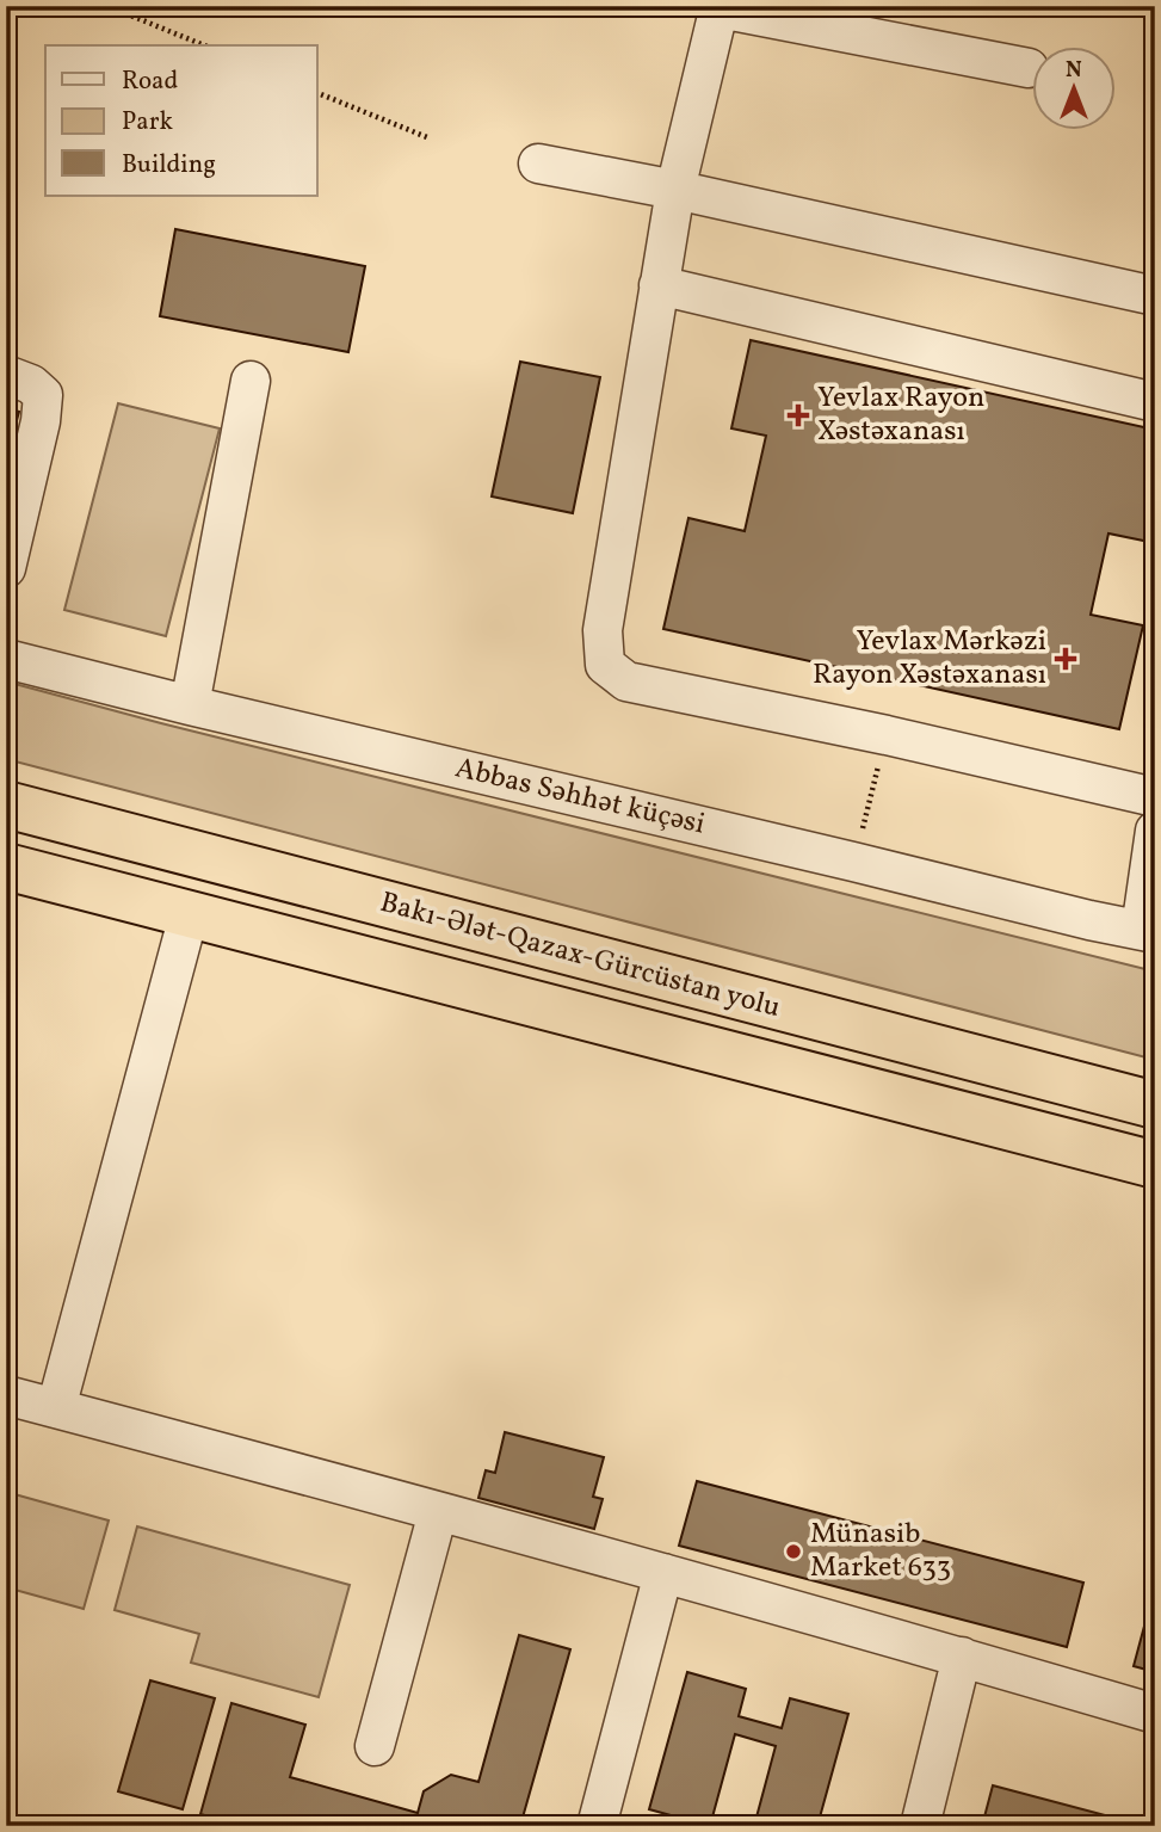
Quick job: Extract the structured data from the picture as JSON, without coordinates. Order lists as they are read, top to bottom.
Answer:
{
  "streets": {
    "highway": ["Bakı-Ələt-Qazax-Gürcüstan yolu"],
    "street": ["Abbas Səhhət küçəsi"]
  },
  "places": {
    "health": ["Yevlax Rayon Xəstəxanası", "Yevlax Mərkəzi Rayon Xəstəxanası"],
    "other": ["Münasib Market 633"]
  },
  "legend": ["Road", "Park", "Building"],
  "north": "top"
}
